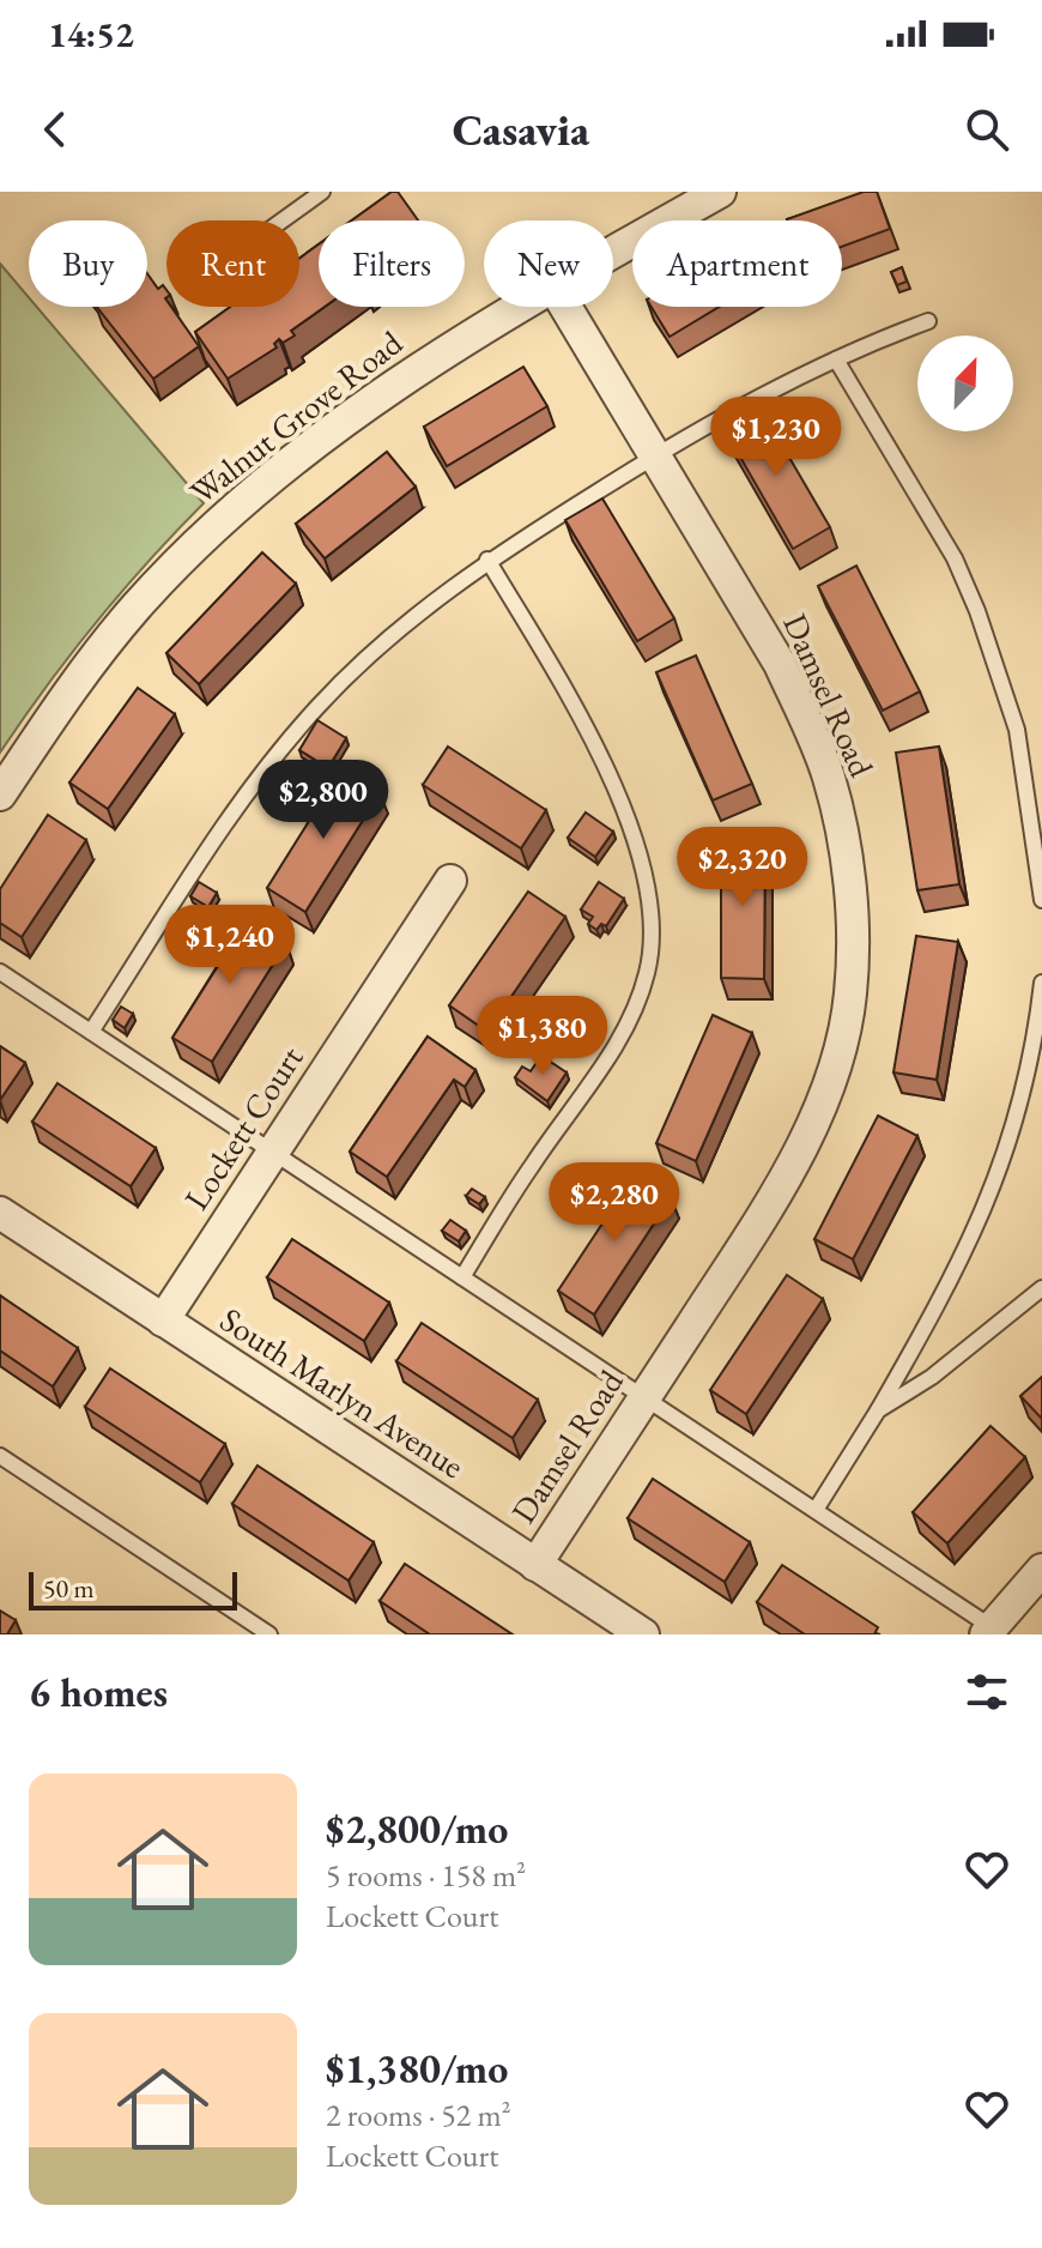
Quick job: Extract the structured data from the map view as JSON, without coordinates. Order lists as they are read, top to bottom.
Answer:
{
  "streets": {
    "street": [
      "Walnut Grove Road",
      "Damsel Road",
      "Lockett Court",
      "South Marlyn Avenue"
    ]
  },
  "crossings": [
    ["Damsel Road", "South Marlyn Avenue"],
    ["Lockett Court", "South Marlyn Avenue"]
  ],
  "scale_bar": "50 m",
  "north": "top right",
  "page": {
    "status": "14:52",
    "header": "Casavia",
    "chip": [
      "Buy",
      "Rent",
      "Filters",
      "New",
      "Apartment"
    ],
    "price": [
      "$1,230",
      "$2,800",
      "$2,320",
      "$1,240",
      "$1,380",
      "$2,280"
    ],
    "scale": "50 m",
    "heading": "6 homes",
    "list": [
      {
        "name": "$2,800/mo",
        "note": "5 rooms · 158 m² · Lockett Court"
      },
      {
        "name": "$1,380/mo",
        "note": "2 rooms · 52 m² · Lockett Court"
      }
    ]
  }
}
